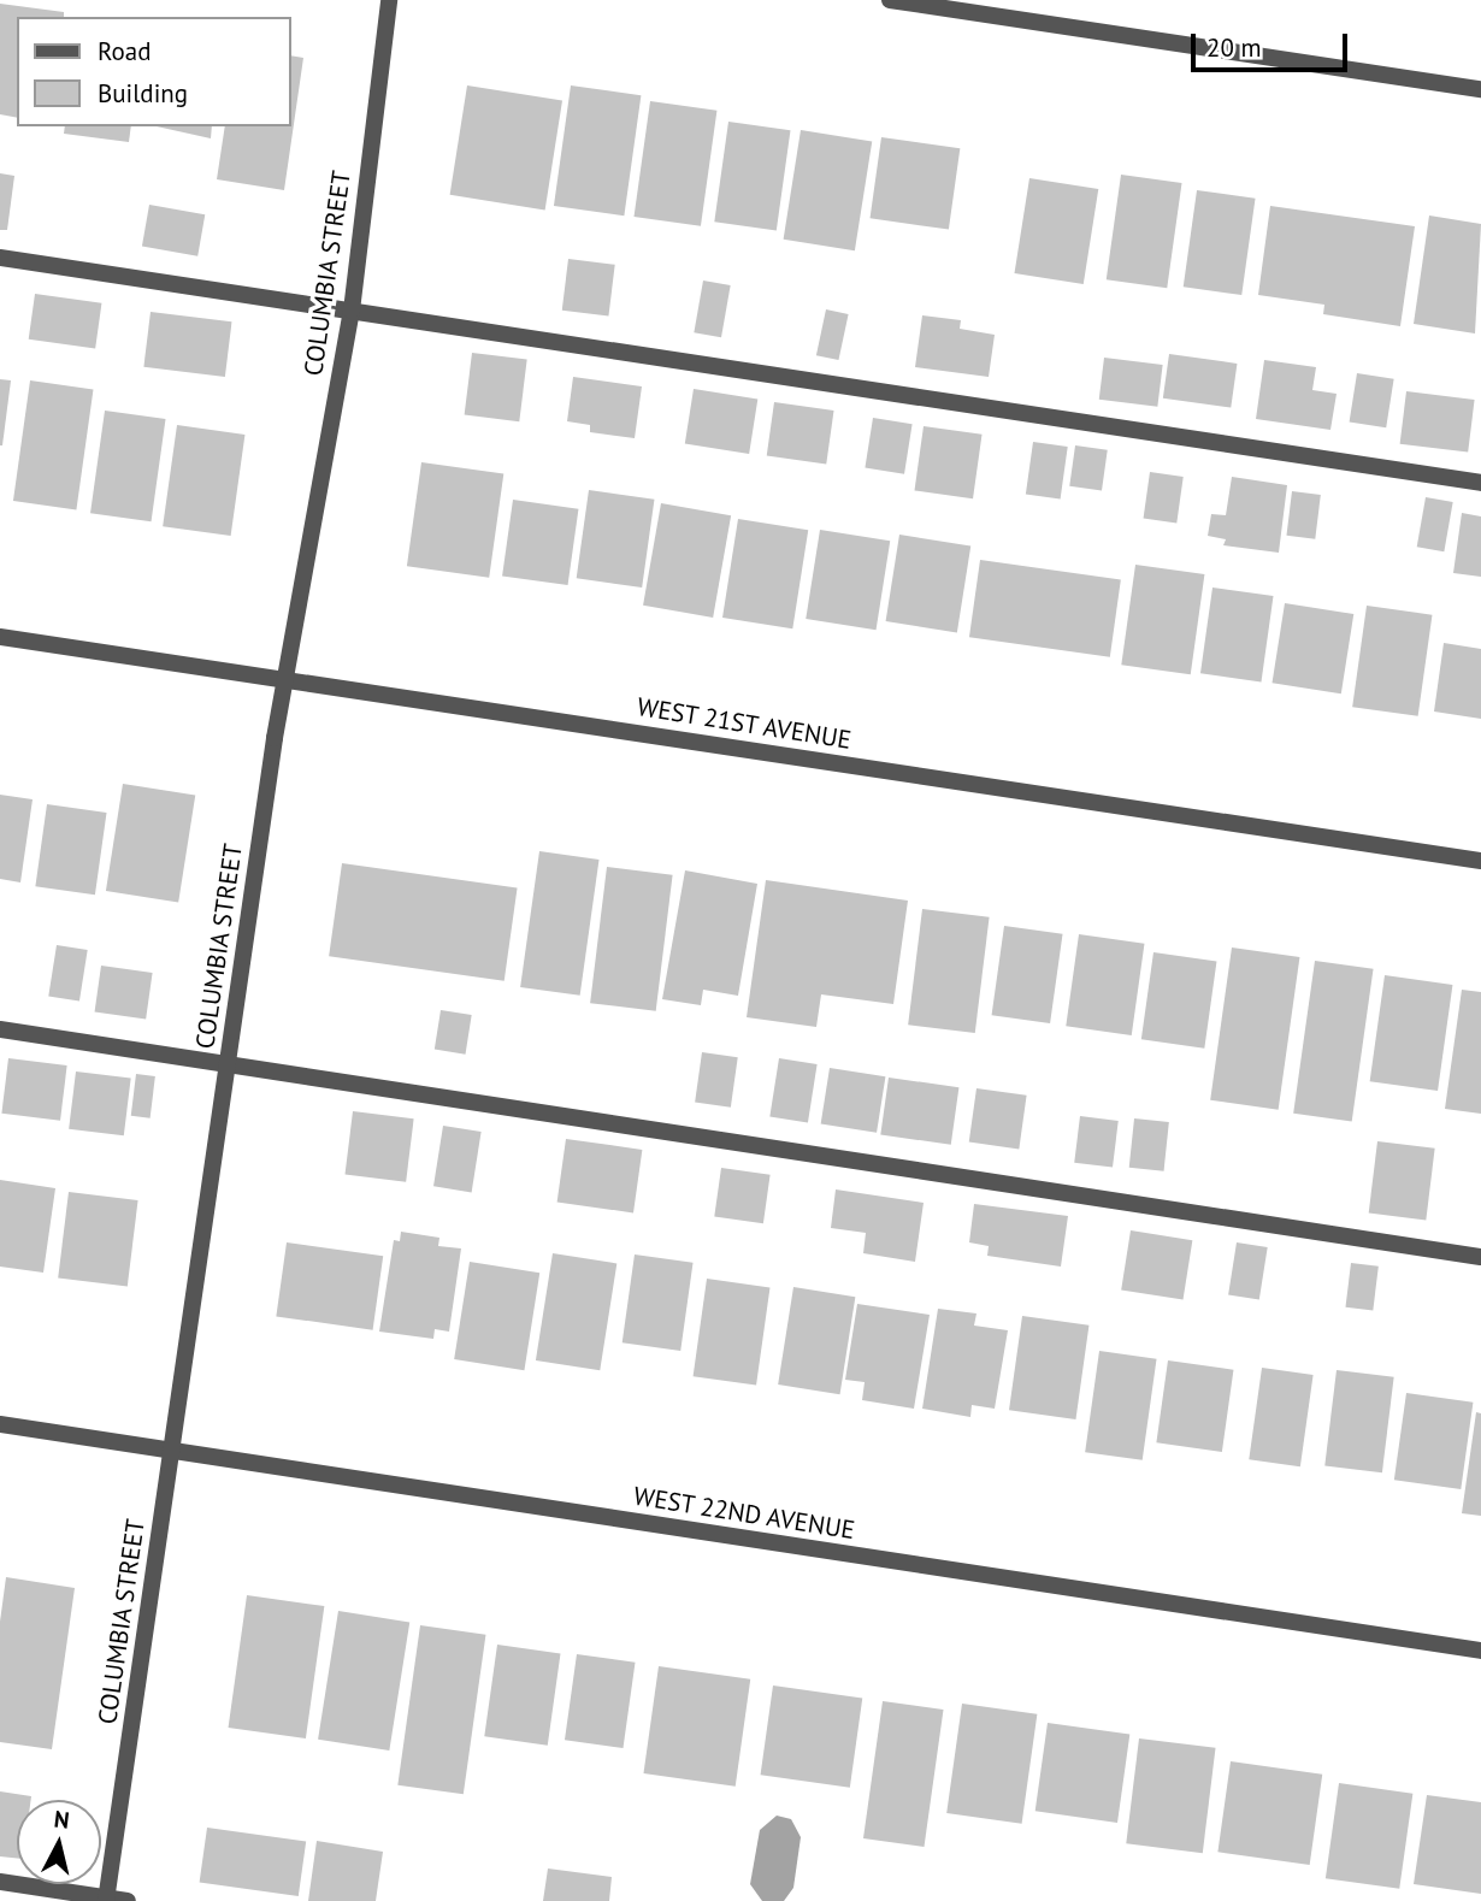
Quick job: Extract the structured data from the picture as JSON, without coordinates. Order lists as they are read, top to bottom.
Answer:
{
  "streets": {
    "street": ["COLUMBIA STREET", "WEST 21ST AVENUE", "WEST 22ND AVENUE"]
  },
  "crossings": [
    ["COLUMBIA STREET", "WEST 21ST AVENUE"],
    ["COLUMBIA STREET", "WEST 22ND AVENUE"]
  ],
  "legend": ["Road", "Building"],
  "scale_bar": "20 m",
  "north": "top"
}
